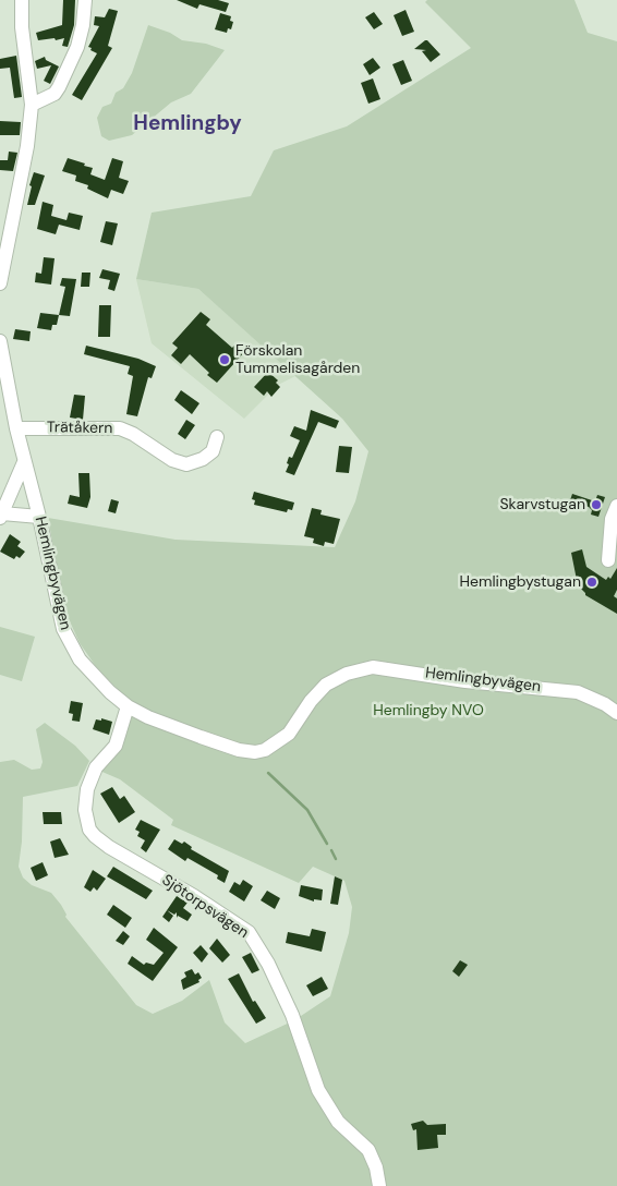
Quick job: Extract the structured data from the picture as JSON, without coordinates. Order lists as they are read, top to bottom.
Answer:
{
  "streets": {
    "street": ["Trätåkern", "Hemlingbyvägen", "Sjötorpsvägen"]
  },
  "crossings": [
    ["Trätåkern", "Hemlingbyvägen"],
    ["Hemlingbyvägen", "Sjötorpsvägen"]
  ],
  "districts": ["Hemlingby"],
  "parks": ["Hemlingby NVO"],
  "places": ["Förskolan Tummelisagården", "Skarvstugan", "Hemlingbystugan"]
}
